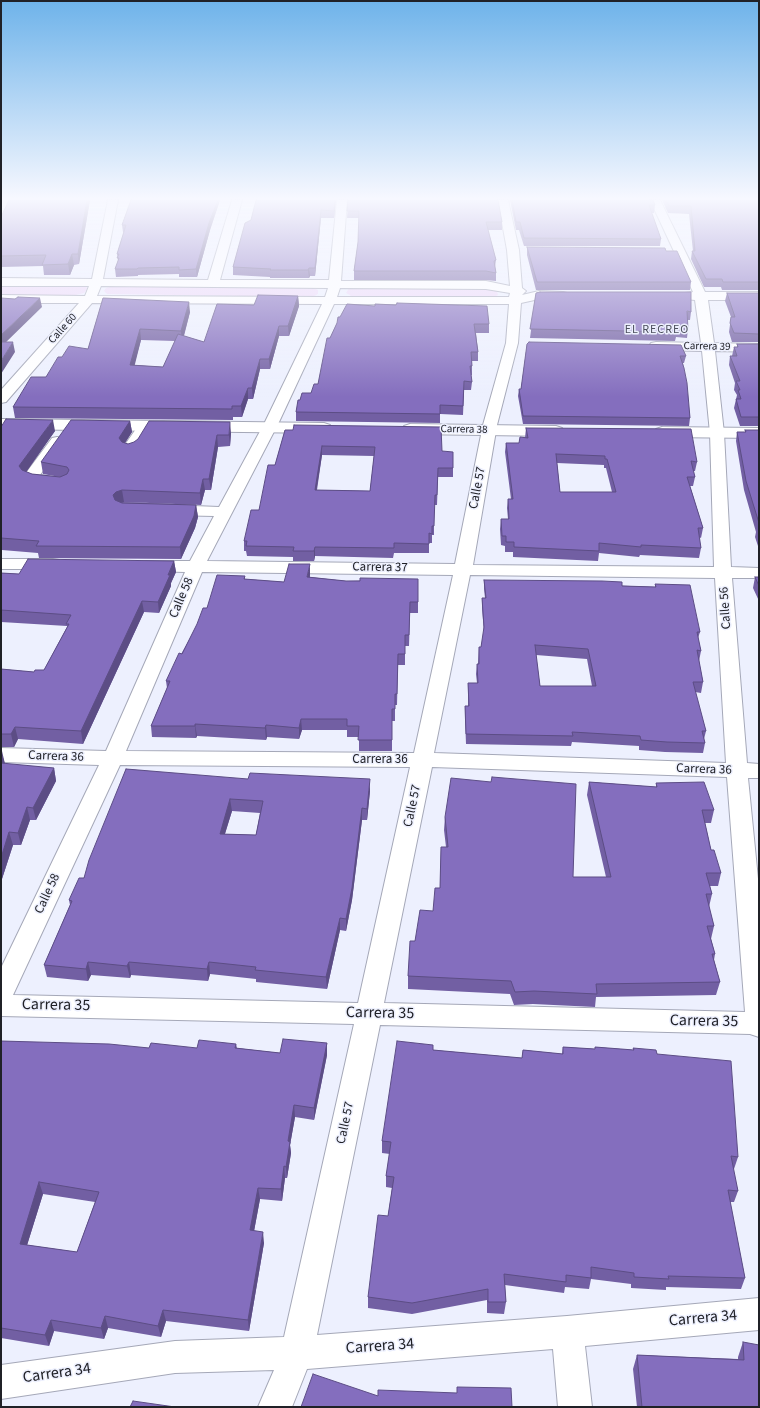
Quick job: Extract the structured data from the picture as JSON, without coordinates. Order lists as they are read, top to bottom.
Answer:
{
  "streets": {
    "main road": ["Carrera 38"],
    "street": [
      "Calle 60",
      "Carrera 39",
      "Calle 57",
      "Carrera 37",
      "Calle 58",
      "Calle 56",
      "Carrera 36",
      "Carrera 35",
      "Carrera 34"
    ]
  },
  "crossings": [
    ["Carrera 39", "Calle 56"],
    ["Carrera 38", "Calle 57"],
    ["Calle 57", "Carrera 37"],
    ["Calle 57", "Carrera 36"],
    ["Calle 57", "Carrera 35"],
    ["Calle 57", "Carrera 34"],
    ["Carrera 37", "Calle 58"],
    ["Carrera 37", "Calle 56"],
    ["Calle 58", "Carrera 36"],
    ["Calle 56", "Carrera 36"],
    ["Calle 56", "Carrera 35"]
  ],
  "districts": ["EL RECREO"]
}
